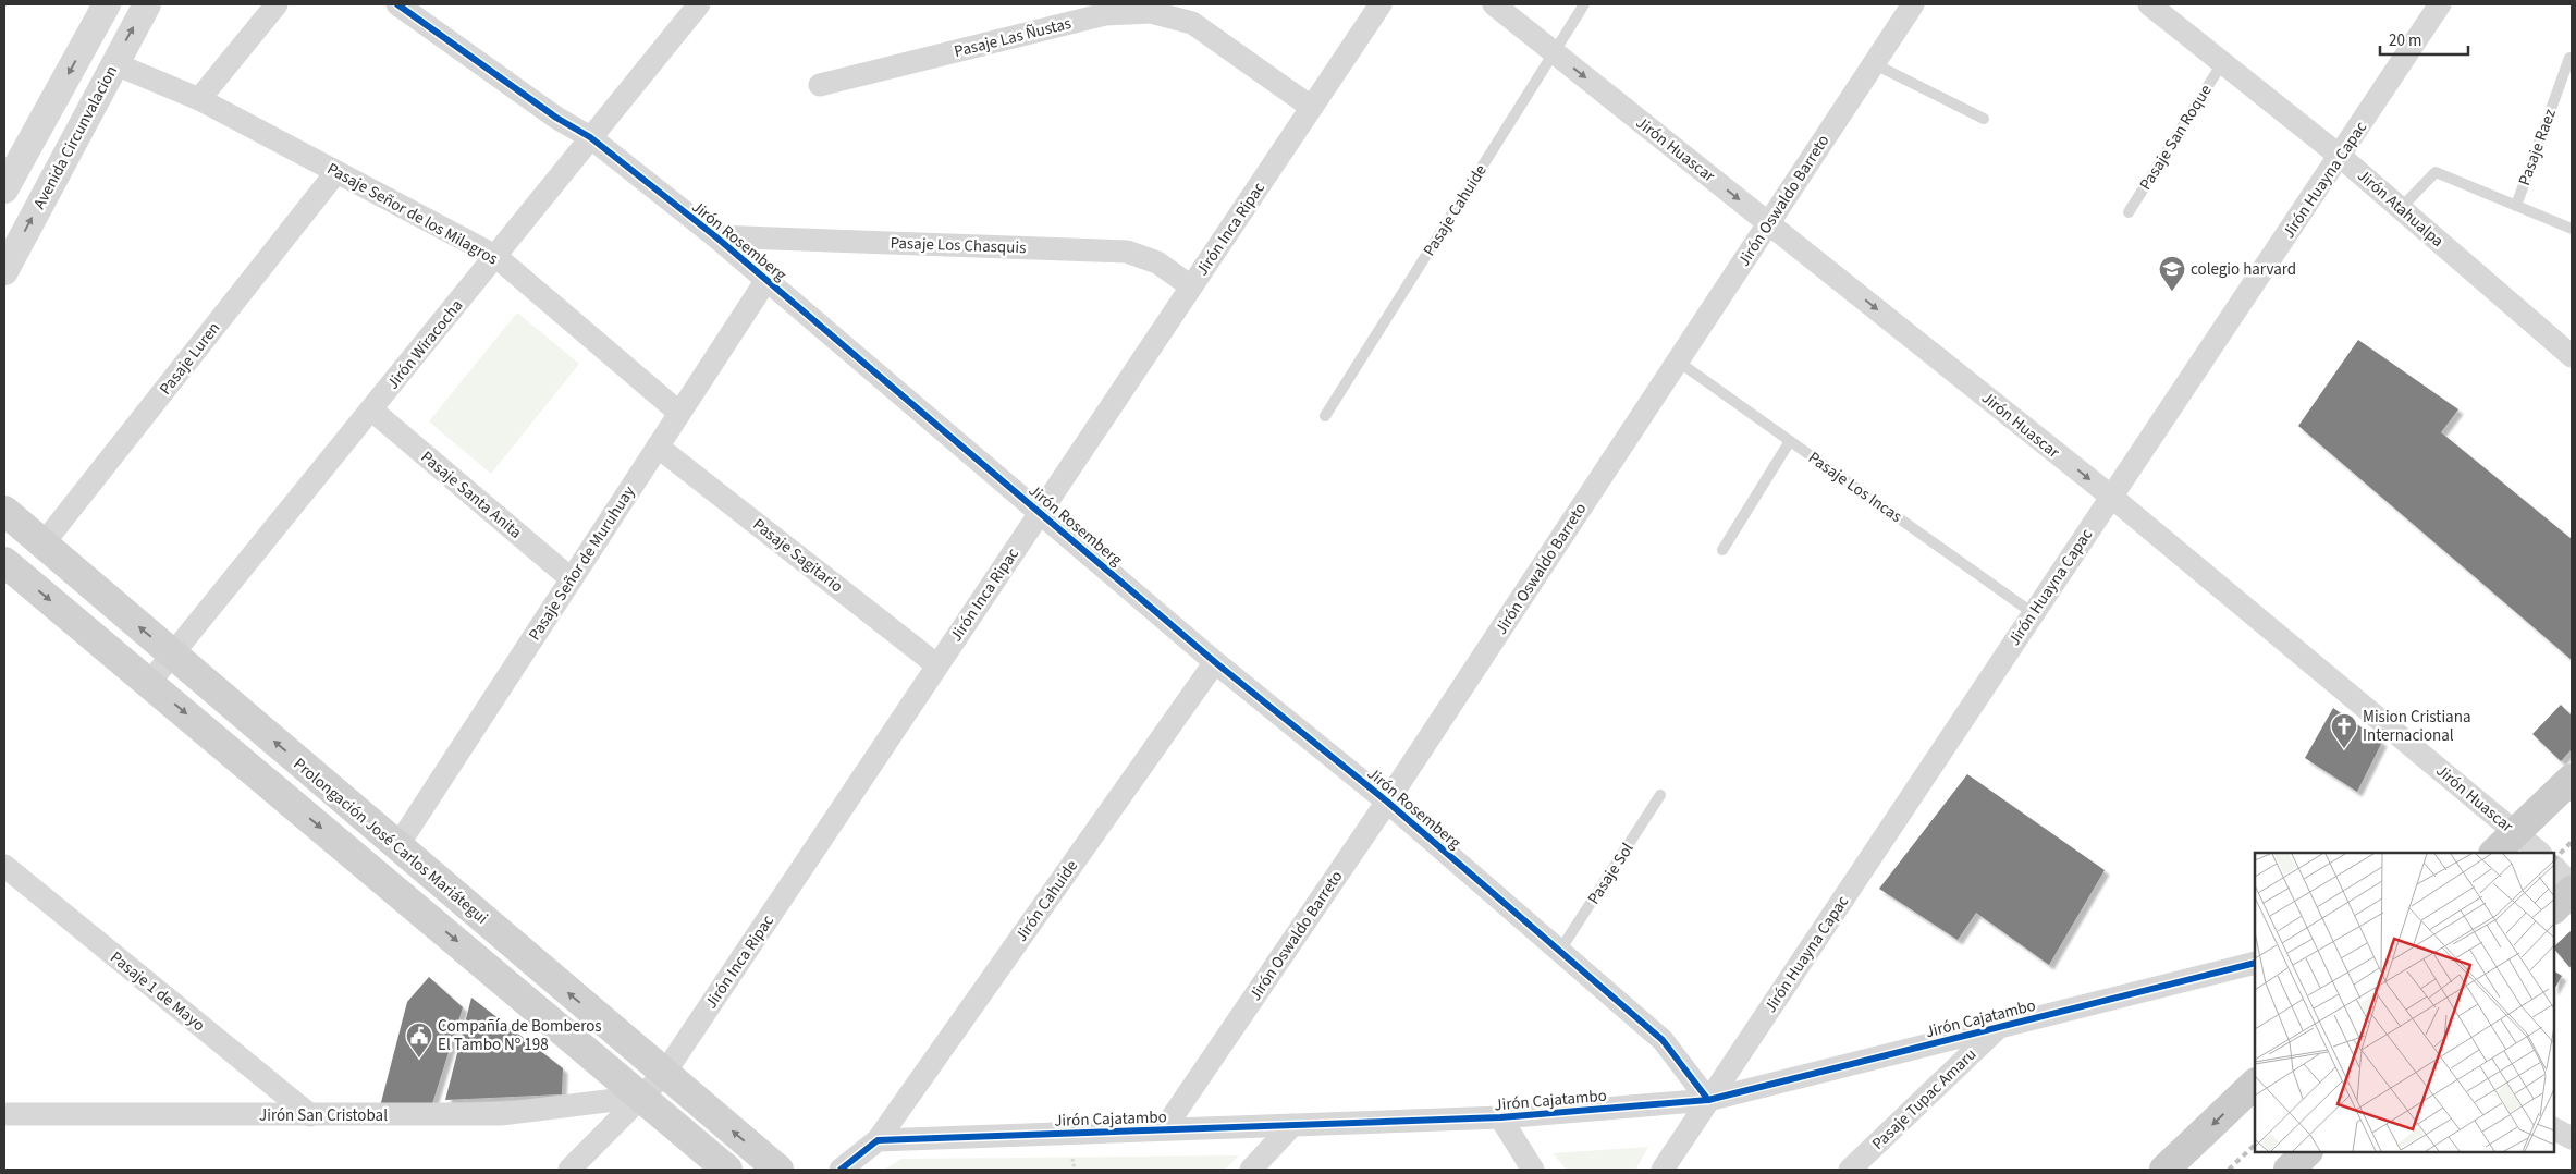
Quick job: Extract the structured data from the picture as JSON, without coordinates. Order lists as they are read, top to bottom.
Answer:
{
  "streets": {
    "main road": ["Prolongación José Carlos Mariátegui"],
    "street": [
      "Pasaje Las Ñustas",
      "Avenida Circunvalacion",
      "Jirón Huascar",
      "Jirón Huayna Capac",
      "Jirón Oswaldo Barreto",
      "Jirón Atahualpa",
      "Pasaje Señor de los Milagros",
      "Jirón Inca Ripac",
      "Jirón Rosemberg",
      "Pasaje Los Chasquis",
      "Jirón Wiracocha",
      "Pasaje Luren",
      "Pasaje Santa Anita",
      "Pasaje Sagitario",
      "Pasaje Señor de Muruhuay",
      "Jirón Cahuide",
      "Pasaje 1 de Mayo",
      "Jirón Cajatambo",
      "Pasaje Tupac Amaru",
      "Jirón San Cristobal"
    ],
    "lane": [
      "Pasaje San Roque",
      "Pasaje Raez",
      "Pasaje Cahuide",
      "Pasaje Los Incas",
      "Pasaje Sol"
    ]
  },
  "crossings": [
    ["Pasaje Las Ñustas", "Jirón Inca Ripac"],
    ["Avenida Circunvalacion", "Pasaje Señor de los Milagros"],
    ["Pasaje San Roque", "Jirón Atahualpa"],
    ["Jirón Huascar", "Jirón Huayna Capac"],
    ["Jirón Huascar", "Jirón Oswaldo Barreto"],
    ["Jirón Huascar", "Pasaje Cahuide"],
    ["Jirón Huayna Capac", "Jirón Atahualpa"],
    ["Jirón Huayna Capac", "Jirón Rosemberg"],
    ["Jirón Huayna Capac", "Pasaje Los Incas"],
    ["Jirón Huayna Capac", "Jirón Cajatambo"],
    ["Jirón Oswaldo Barreto", "Jirón Rosemberg"],
    ["Jirón Oswaldo Barreto", "Pasaje Los Incas"],
    ["Jirón Oswaldo Barreto", "Jirón Cajatambo"],
    ["Pasaje Señor de los Milagros", "Jirón Wiracocha"],
    ["Pasaje Señor de los Milagros", "Pasaje Luren"],
    ["Pasaje Señor de los Milagros", "Pasaje Señor de Muruhuay"],
    ["Jirón Inca Ripac", "Jirón Rosemberg"],
    ["Jirón Inca Ripac", "Pasaje Los Chasquis"],
    ["Jirón Inca Ripac", "Pasaje Sagitario"],
    ["Jirón Inca Ripac", "Prolongación José Carlos Mariátegui"],
    ["Jirón Inca Ripac", "Jirón San Cristobal"],
    ["Jirón Rosemberg", "Pasaje Los Chasquis"],
    ["Jirón Rosemberg", "Jirón Wiracocha"],
    ["Jirón Rosemberg", "Pasaje Señor de Muruhuay"],
    ["Jirón Rosemberg", "Pasaje Sol"],
    ["Jirón Rosemberg", "Jirón Cahuide"],
    ["Jirón Rosemberg", "Jirón Cajatambo"],
    ["Jirón Wiracocha", "Pasaje Santa Anita"],
    ["Jirón Wiracocha", "Prolongación José Carlos Mariátegui"],
    ["Pasaje Luren", "Prolongación José Carlos Mariátegui"],
    ["Pasaje Santa Anita", "Pasaje Señor de Muruhuay"],
    ["Pasaje Sagitario", "Pasaje Señor de Muruhuay"],
    ["Pasaje Señor de Muruhuay", "Prolongación José Carlos Mariátegui"],
    ["Jirón Cahuide", "Jirón Cajatambo"],
    ["Pasaje 1 de Mayo", "Jirón San Cristobal"],
    ["Jirón Cajatambo", "Pasaje Tupac Amaru"]
  ],
  "one_way": ["Jirón Huascar"],
  "places": {
    "school or university": ["colegio harvard"],
    "church": ["Mision Cristiana Internacional"],
    "public building": ["Compañía de Bomberos El Tambo Nº 198"]
  },
  "scale_bar": "20 m"
}
